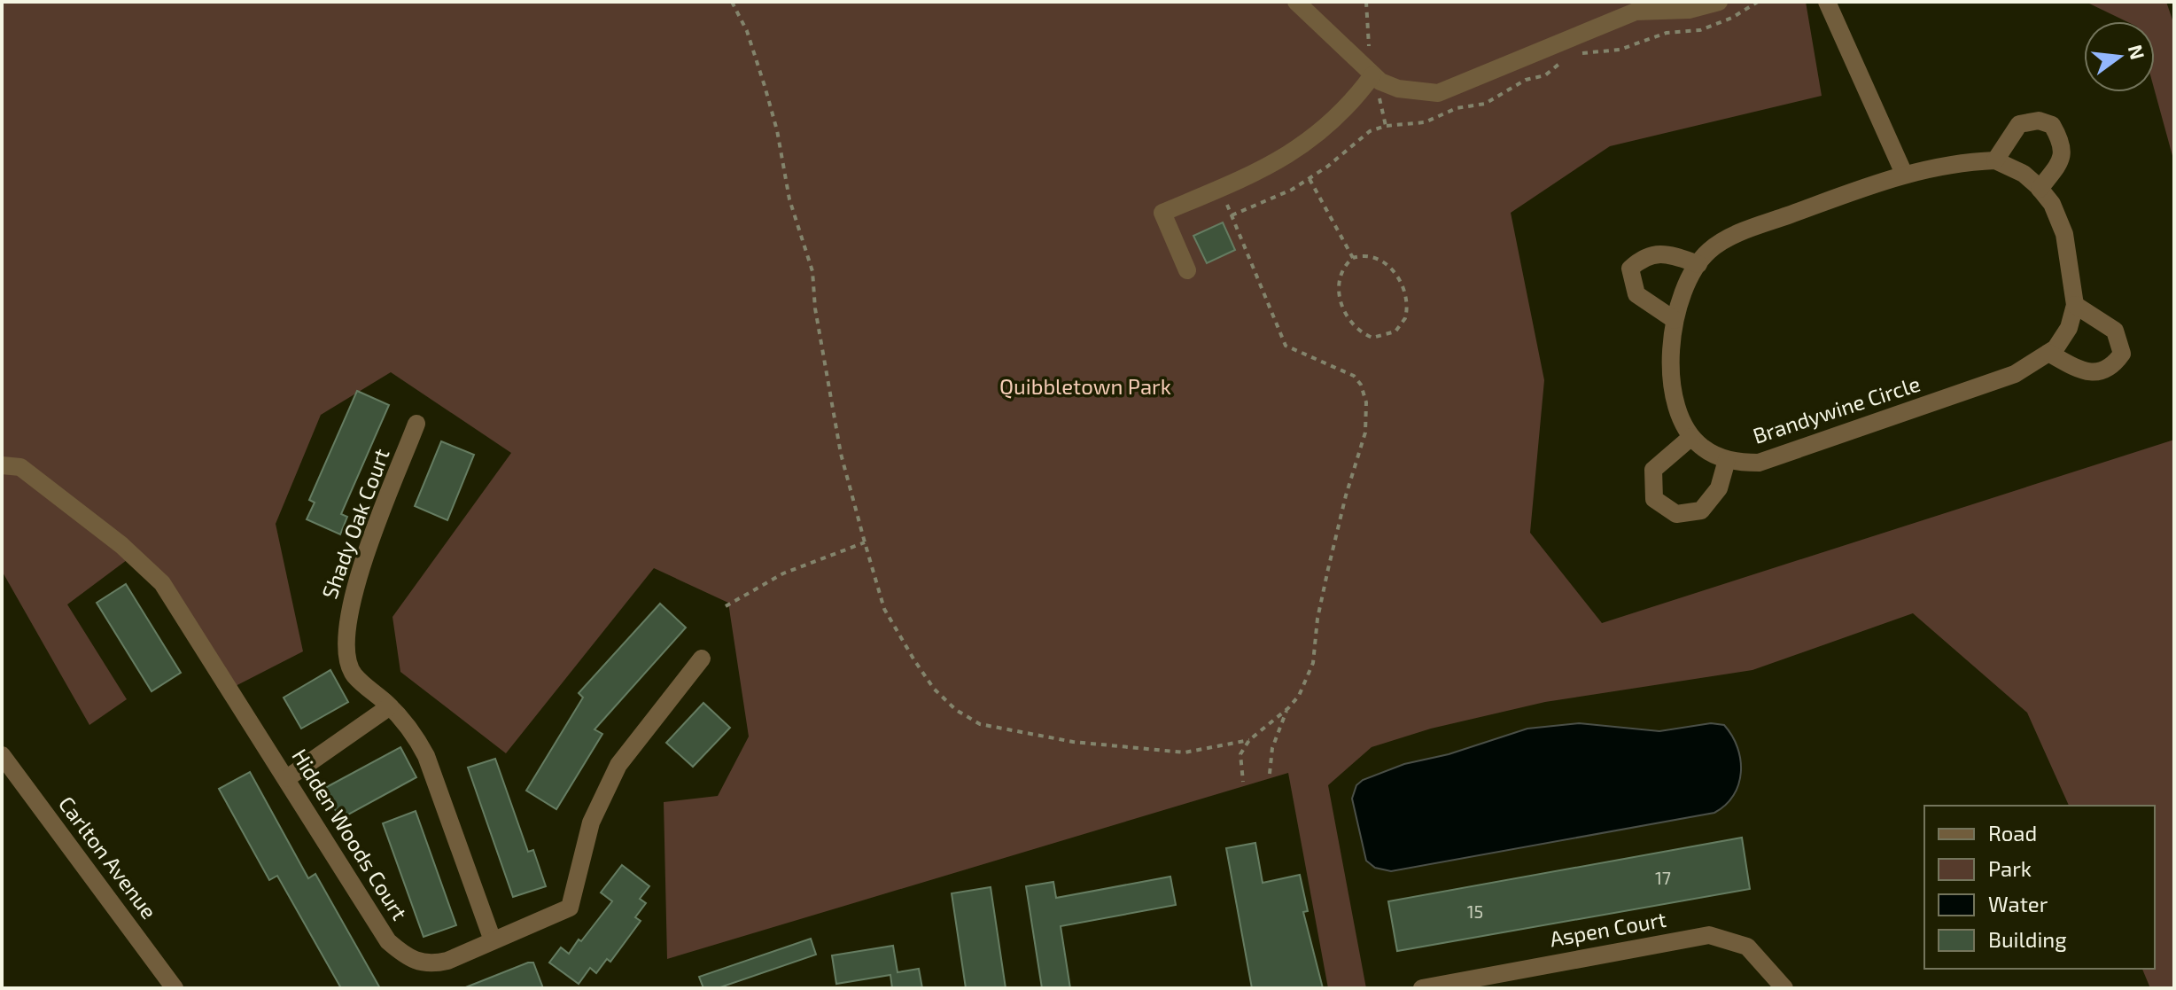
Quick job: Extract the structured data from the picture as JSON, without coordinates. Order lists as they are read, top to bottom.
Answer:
{
  "streets": {
    "street": [
      "Brandywine Circle",
      "Shady Oak Court",
      "Hidden Woods Court",
      "Carlton Avenue",
      "Aspen Court"
    ]
  },
  "crossings": [
    ["Shady Oak Court", "Hidden Woods Court"]
  ],
  "parks": ["Quibbletown Park"],
  "house_numbers": ["17", "15"],
  "legend": [
    "Road",
    "Park",
    "Water",
    "Building"
  ],
  "north": "right"
}
